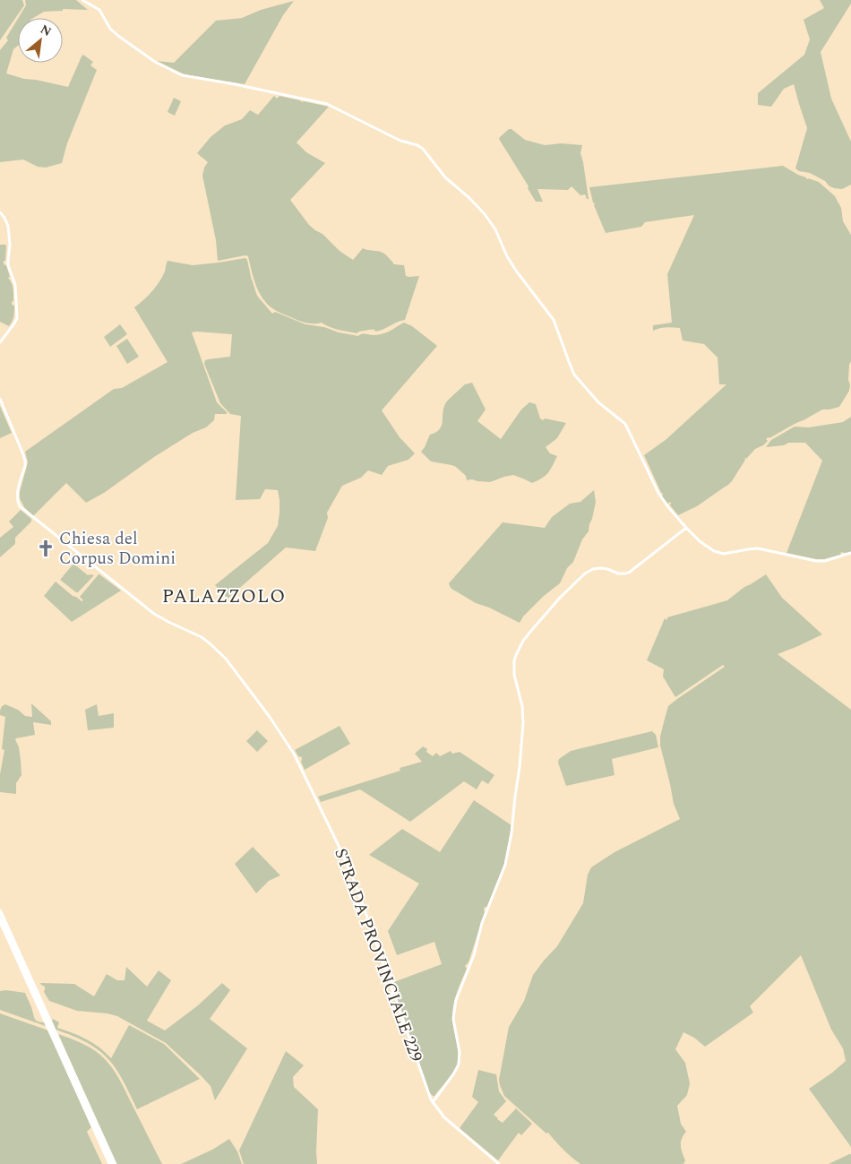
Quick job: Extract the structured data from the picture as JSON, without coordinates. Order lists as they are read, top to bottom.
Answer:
{
  "streets": {
    "street": ["STRADA PROVINCIALE 229"]
  },
  "districts": ["PALAZZOLO"],
  "places": {
    "church": ["Chiesa del Corpus Domini"]
  },
  "north": "top right"
}
